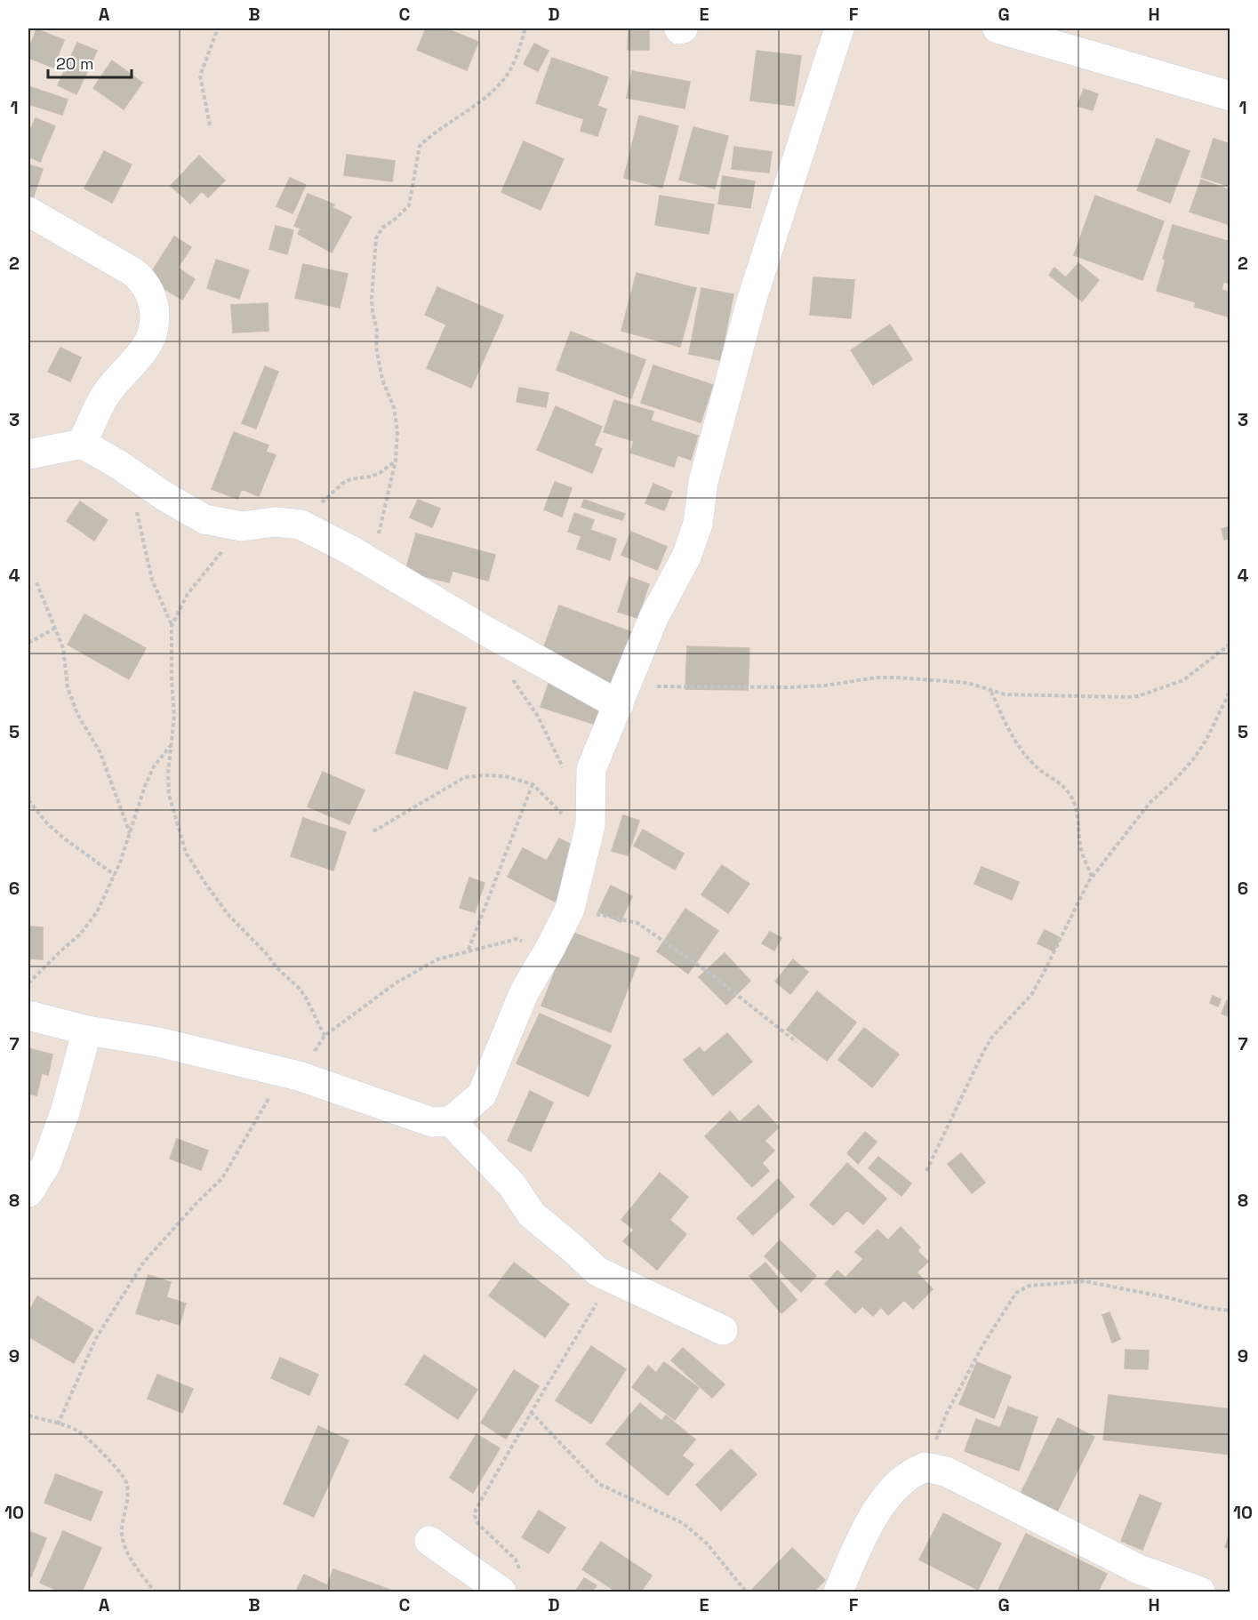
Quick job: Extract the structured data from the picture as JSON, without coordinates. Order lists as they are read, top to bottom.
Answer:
{
  "scale_bar": "20 m",
  "grid": {
    "columns": [
      "A",
      "B",
      "C",
      "D",
      "E",
      "F",
      "G",
      "H"
    ],
    "rows": [
      "1",
      "2",
      "3",
      "4",
      "5",
      "6",
      "7",
      "8",
      "9",
      "10"
    ]
  }
}
